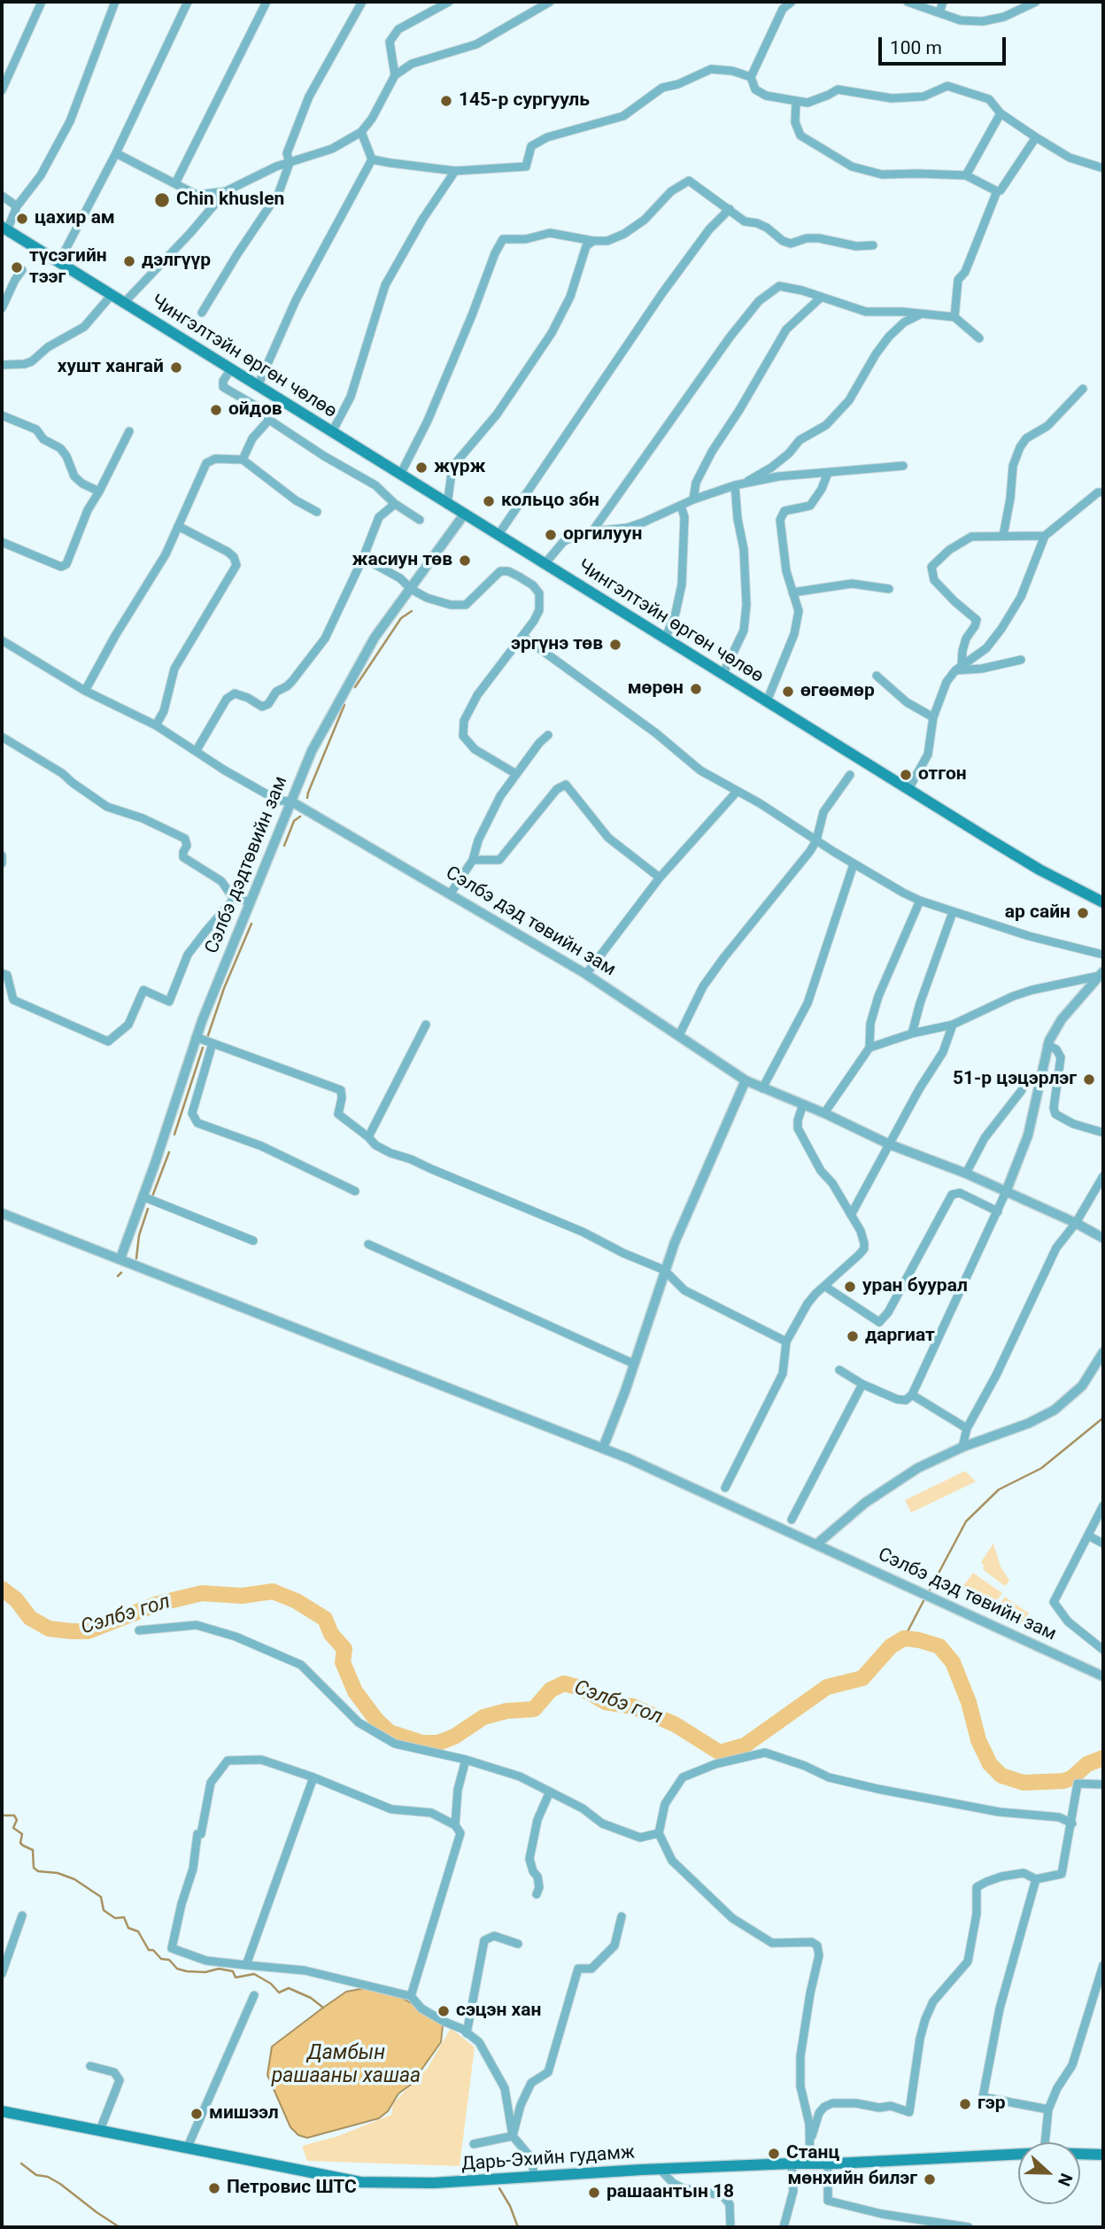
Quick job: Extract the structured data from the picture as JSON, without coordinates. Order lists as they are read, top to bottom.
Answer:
{
  "streets": {
    "main road": ["Чингэлтэйн өргөн чөлөө", "Дарь-Эхийн гудамж"],
    "street": ["Сэлбэ дэдтөвийн зам", "Сэлбэ дэд төвийн зам"]
  },
  "crossings": [
    ["Чингэлтэйн өргөн чөлөө", "Сэлбэ дэдтөвийн зам"],
    ["Сэлбэ дэдтөвийн зам", "Сэлбэ дэд төвийн зам"]
  ],
  "water": ["Сэлбэ гол", "Дамбын рашааны хашаа"],
  "places": [
    "145-р сургууль",
    "Chin khuslen",
    "цахир ам",
    "дэлгүүр",
    "түсэгийн тээг",
    "хушт хангай",
    "ойдов",
    "жүрж",
    "кольцо збн",
    "оргилуун",
    "жасиун төв",
    "эргүнэ төв",
    "мөрөн",
    "өгөөмөр",
    "отгон",
    "ар сайн",
    "51-р цэцэрлэг",
    "уран буурал",
    "даргиат",
    "сэцэн хан",
    "гэр",
    "мишээл",
    "Станц",
    "мөнхийн билэг",
    "Петровис ШТС",
    "рашаантын 18"
  ],
  "scale_bar": "100 m",
  "north": "right"
}
